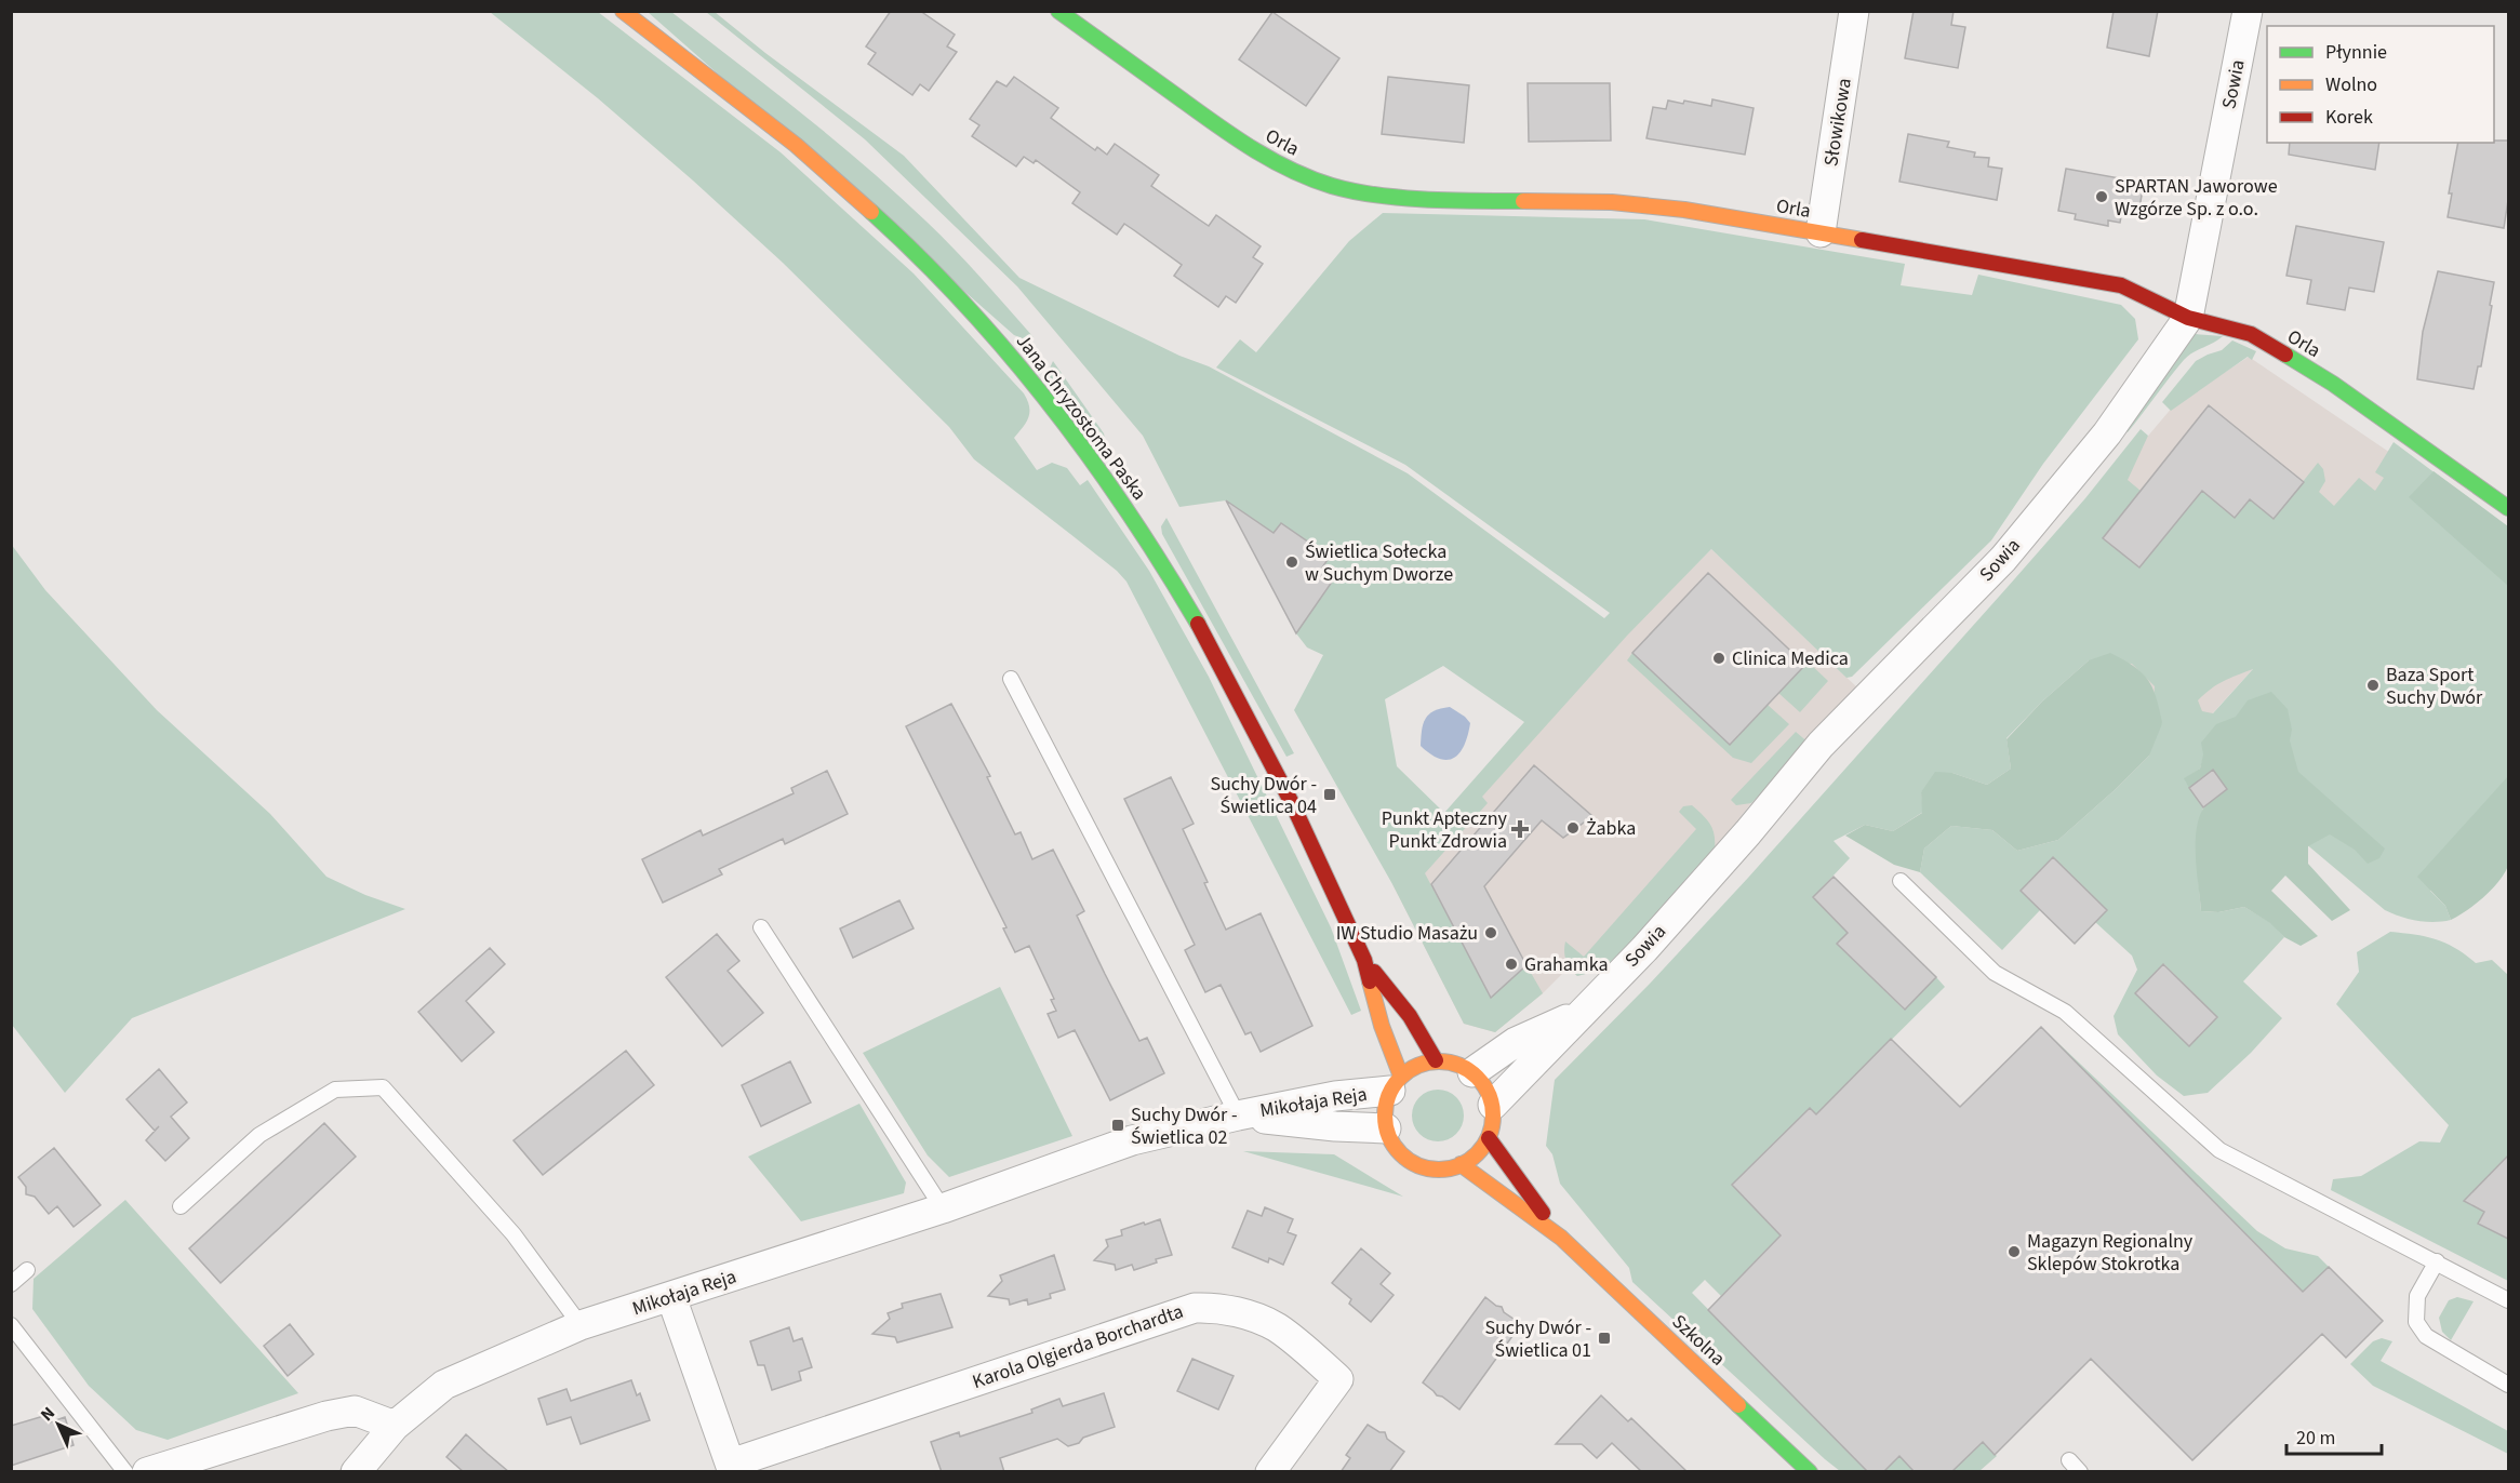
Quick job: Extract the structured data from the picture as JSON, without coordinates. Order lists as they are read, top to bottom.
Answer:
{
  "streets": {
    "street": [
      "Sowia",
      "Słowikowa",
      "Orla",
      "Jana Chryzostoma Paska",
      "Mikołaja Reja",
      "Szkolna",
      "Karola Olgierda Borchardta"
    ]
  },
  "crossings": [
    ["Sowia", "Orla"],
    ["Sowia", "Jana Chryzostoma Paska"],
    ["Sowia", "Mikołaja Reja"],
    ["Sowia", "Szkolna"],
    ["Słowikowa", "Orla"],
    ["Jana Chryzostoma Paska", "Mikołaja Reja"],
    ["Jana Chryzostoma Paska", "Szkolna"],
    ["Mikołaja Reja", "Szkolna"]
  ],
  "places": {
    "other": [
      "SPARTAN Jaworowe Wzgórze Sp. z o.o.",
      "Świetlica Sołecka w Suchym Dworze",
      "Clinica Medica",
      "Baza Sport Suchy Dwór",
      "Żabka",
      "IW Studio Masażu",
      "Grahamka",
      "Magazyn Regionalny Sklepów Stokrotka"
    ],
    "transit": ["Suchy Dwór - Świetlica 04", "Suchy Dwór - Świetlica 02", "Suchy Dwór - Świetlica 01"],
    "health": ["Punkt Apteczny Punkt Zdrowia"]
  },
  "legend": ["Płynnie", "Wolno", "Korek"],
  "scale_bar": "20 m",
  "north": "top left"
}
